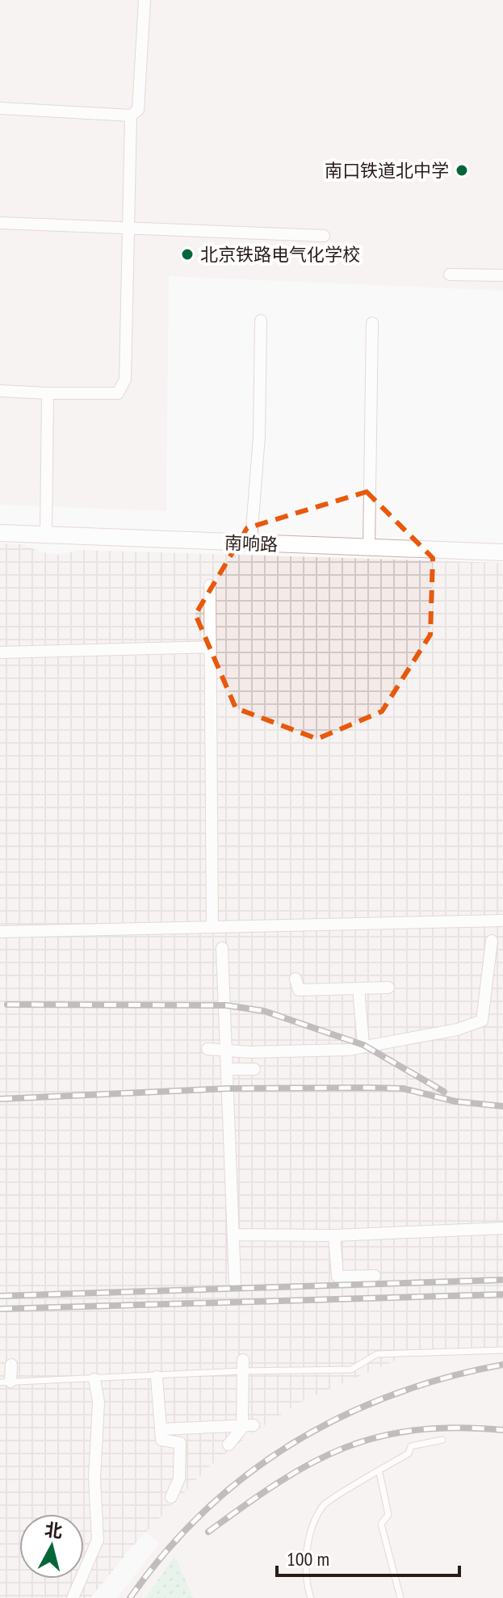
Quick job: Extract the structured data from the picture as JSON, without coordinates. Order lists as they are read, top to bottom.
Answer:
{
  "streets": {
    "street": ["南响路"]
  },
  "places": ["南口铁道北中学", "北京铁路电气化学校"],
  "scale_bar": "100 m",
  "north": "top"
}
